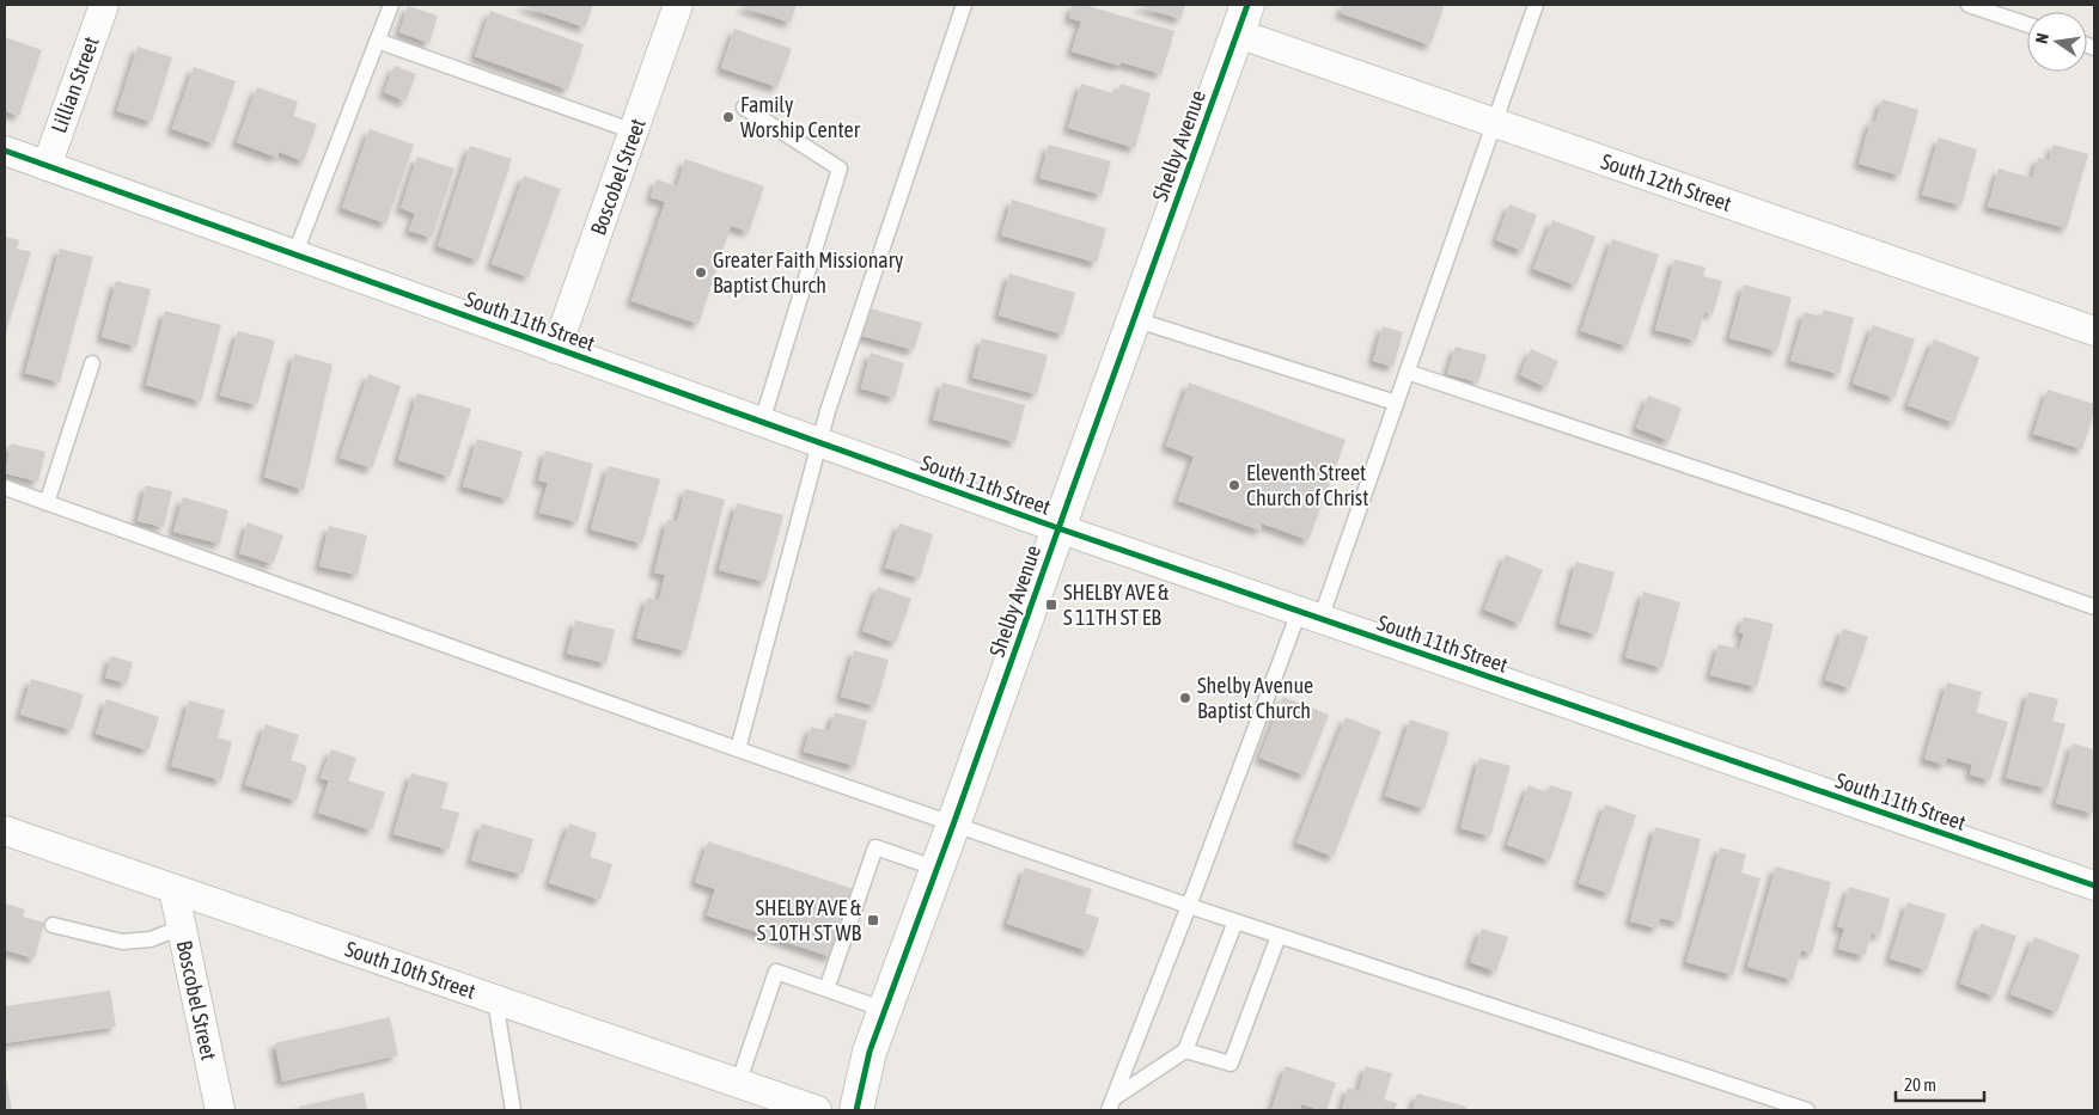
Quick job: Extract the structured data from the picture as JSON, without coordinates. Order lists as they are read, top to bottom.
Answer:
{
  "streets": {
    "street": [
      "Lillian Street",
      "Shelby Avenue",
      "Boscobel Street",
      "South 12th Street",
      "South 11th Street",
      "South 10th Street"
    ]
  },
  "crossings": [
    ["Lillian Street", "South 11th Street"],
    ["Shelby Avenue", "South 12th Street"],
    ["Shelby Avenue", "South 11th Street"],
    ["Boscobel Street", "South 11th Street"],
    ["Boscobel Street", "South 10th Street"]
  ],
  "places": {
    "other": [
      "Family Worship Center",
      "Greater Faith Missionary Baptist Church",
      "Eleventh Street Church of Christ",
      "Shelby Avenue Baptist Church"
    ],
    "transit": ["SHELBY AVE & S 11TH ST EB", "SHELBY AVE & S 10TH ST WB"]
  },
  "scale_bar": "20 m",
  "north": "left"
}
